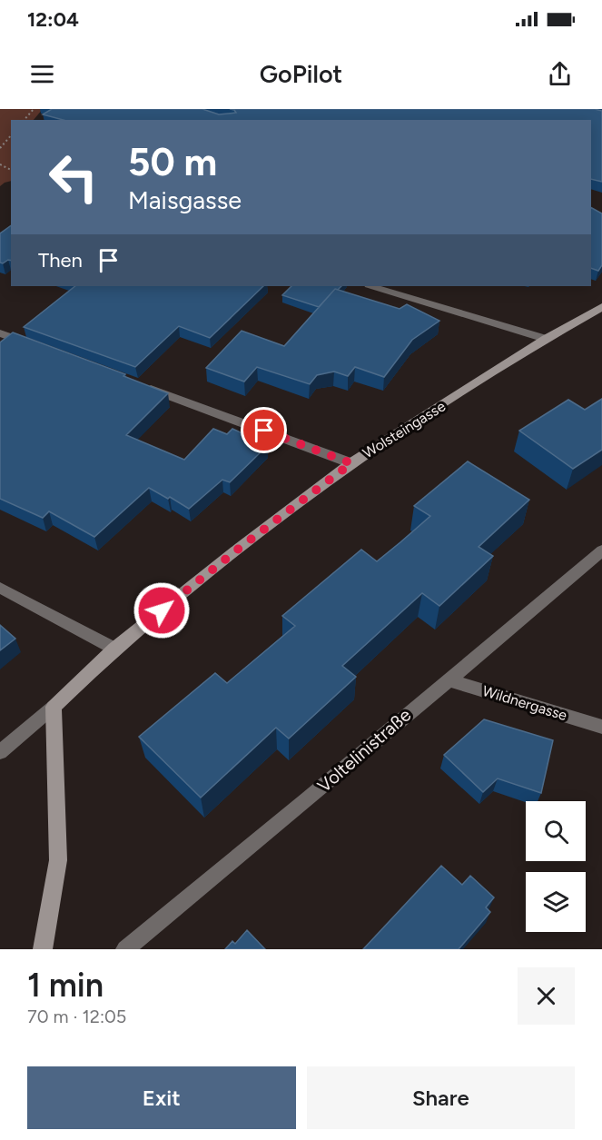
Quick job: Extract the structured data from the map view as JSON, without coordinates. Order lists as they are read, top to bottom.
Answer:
{
  "streets": {
    "street": ["Wolsteingasse", "Wildnergasse", "Voltelinistraße"]
  },
  "crossings": [
    ["Wildnergasse", "Voltelinistraße"]
  ],
  "page": {
    "status": "12:04",
    "header": "GoPilot",
    "turn": ["50 m", "Maisgasse"],
    "then": "Then",
    "heading": ["1 min", "70 m · 12:05"],
    "buttons": ["Exit", "Share"]
  }
}
